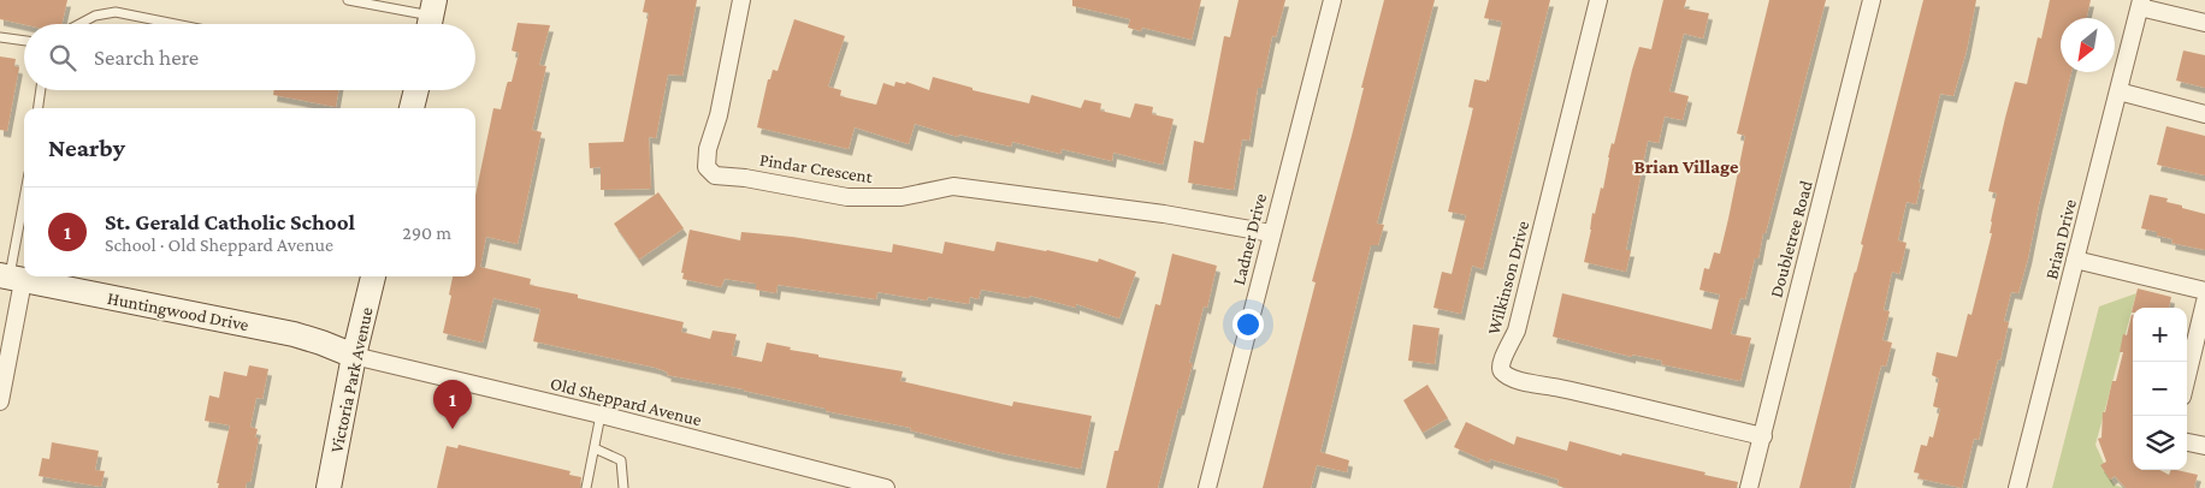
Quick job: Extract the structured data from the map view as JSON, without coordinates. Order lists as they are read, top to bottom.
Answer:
{
  "streets": {
    "street": [
      "Pindar Crescent",
      "Ladner Drive",
      "Doubletree Road",
      "Brian Drive",
      "Wilkinson Drive",
      "Huntingwood Drive",
      "Victoria Park Avenue",
      "Old Sheppard Avenue"
    ]
  },
  "crossings": [
    ["Pindar Crescent", "Ladner Drive"],
    ["Doubletree Road", "Wilkinson Drive"],
    ["Huntingwood Drive", "Victoria Park Avenue"],
    ["Huntingwood Drive", "Old Sheppard Avenue"],
    ["Victoria Park Avenue", "Old Sheppard Avenue"]
  ],
  "districts": ["Brian Village"],
  "north": "bottom left",
  "page": {
    "search": "Search here",
    "heading": "Nearby",
    "list": [
      {
        "mark": "1",
        "name": "St. Gerald Catholic School",
        "note": "School · Old Sheppard Avenue",
        "value": "290 m"
      }
    ],
    "map_buttons": ["+", "−"],
    "pins": "1"
  }
}
